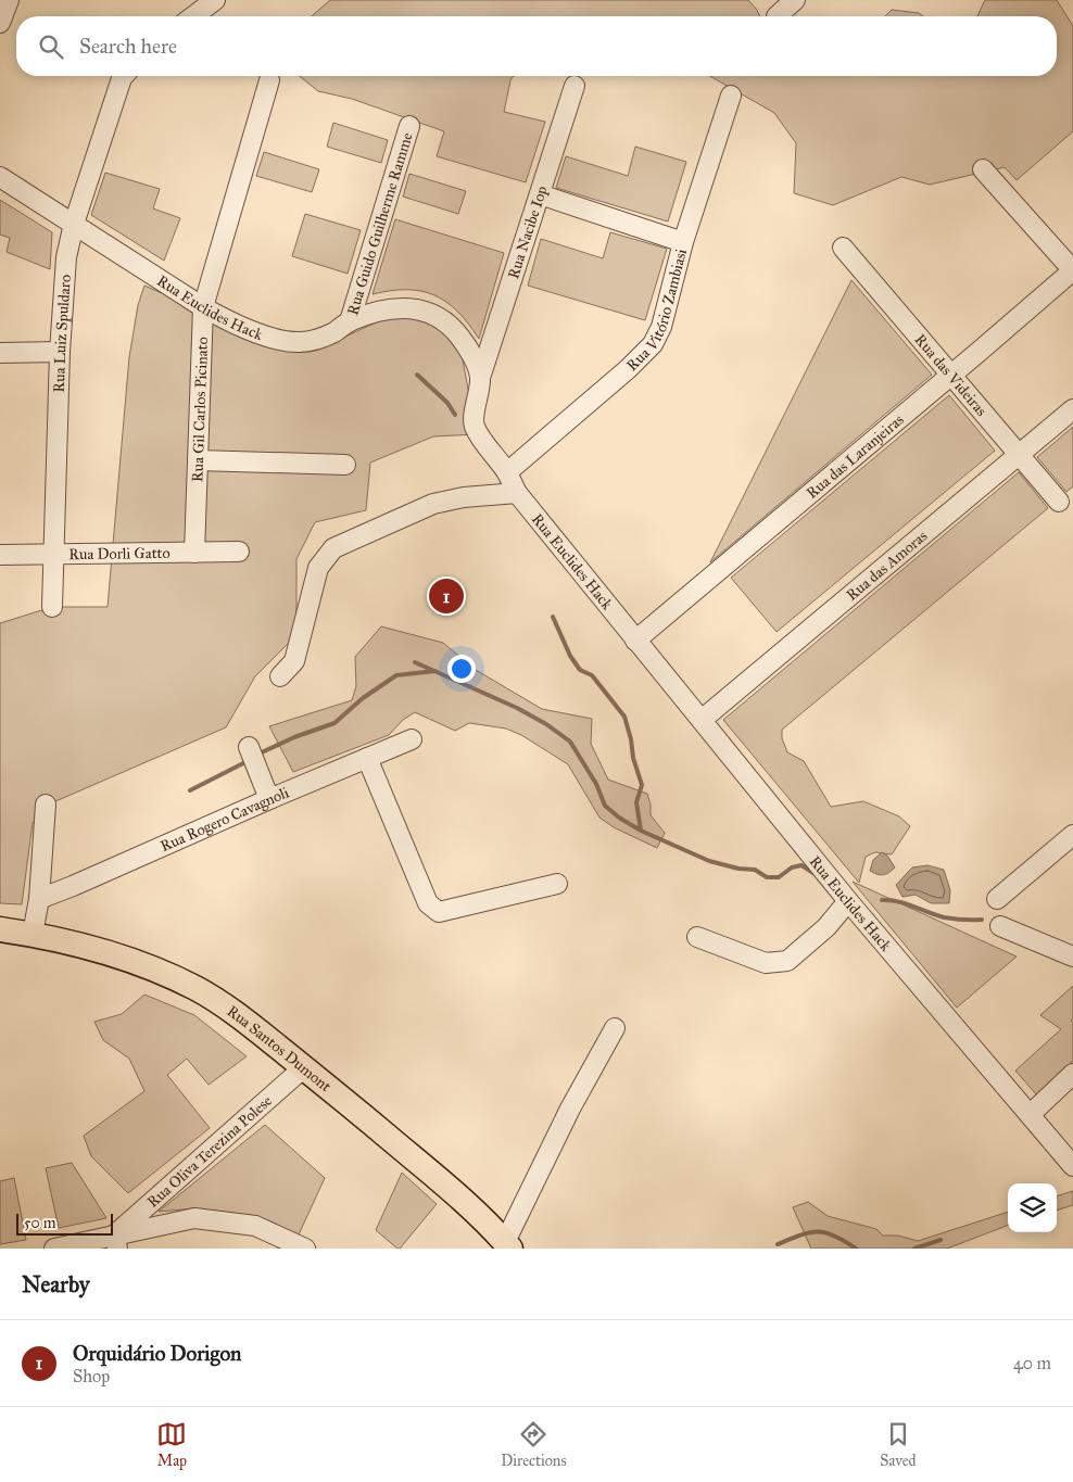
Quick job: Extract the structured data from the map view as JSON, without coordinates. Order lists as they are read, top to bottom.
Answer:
{
  "streets": {
    "main road": ["Rua Santos Dumont"],
    "street": [
      "Rua Guido Guilherme Ramme",
      "Rua Nacibe Iop",
      "Rua Euclides Hack",
      "Rua Vitório Zambiasi",
      "Rua Luiz Spuldaro",
      "Rua das Videiras",
      "Rua Gil Carlos Picinato",
      "Rua das Laranjeiras",
      "Rua Dorli Gatto",
      "Rua das Amoras",
      "Rua Rogero Cavagnoli",
      "Rua Oliva Terezina Polese"
    ]
  },
  "crossings": [
    ["Rua Guido Guilherme Ramme", "Rua Euclides Hack"],
    ["Rua Nacibe Iop", "Rua Euclides Hack"],
    ["Rua Euclides Hack", "Rua Vitório Zambiasi"],
    ["Rua Euclides Hack", "Rua Luiz Spuldaro"],
    ["Rua Euclides Hack", "Rua Gil Carlos Picinato"],
    ["Rua Euclides Hack", "Rua das Laranjeiras"],
    ["Rua Euclides Hack", "Rua das Amoras"],
    ["Rua Luiz Spuldaro", "Rua Dorli Gatto"],
    ["Rua das Videiras", "Rua das Laranjeiras"],
    ["Rua das Videiras", "Rua das Amoras"],
    ["Rua Gil Carlos Picinato", "Rua Dorli Gatto"],
    ["Rua Santos Dumont", "Rua Oliva Terezina Polese"]
  ],
  "scale_bar": "50 m",
  "page": {
    "search": "Search here",
    "pins": "1",
    "scale": "50 m",
    "heading": "Nearby",
    "list": [
      {
        "mark": "1",
        "name": "Orquidário Dorigon",
        "note": "Shop",
        "value": "40 m"
      }
    ],
    "nav": ["Map", "Directions", "Saved"]
  }
}
